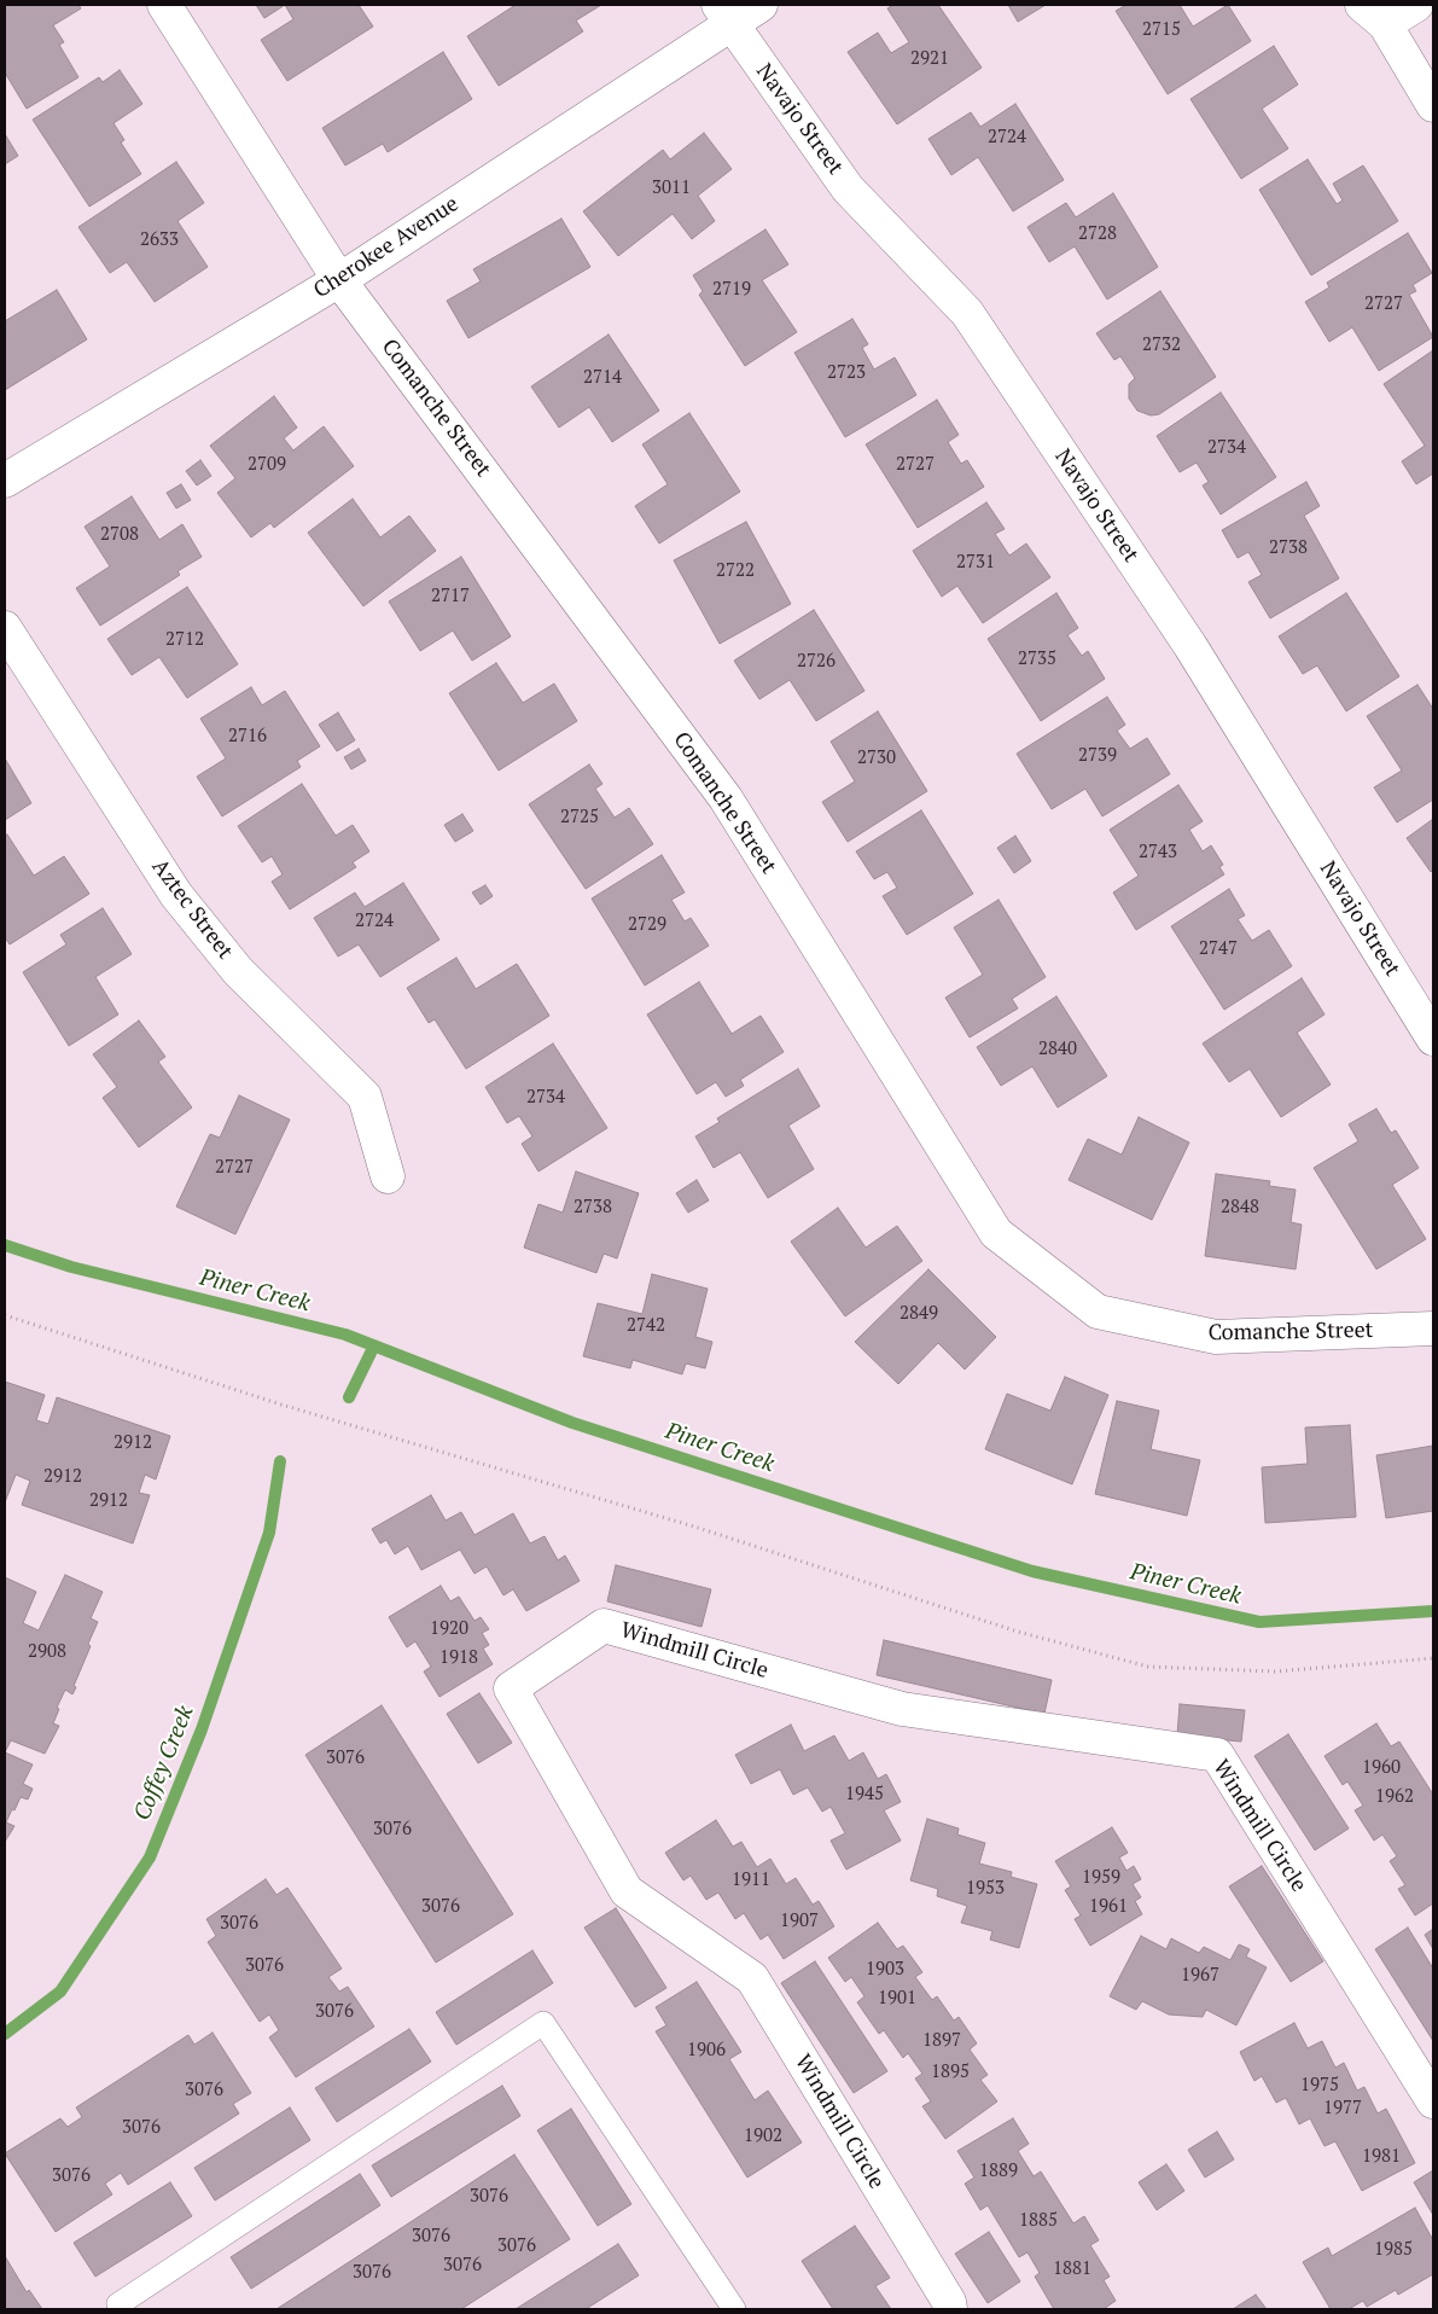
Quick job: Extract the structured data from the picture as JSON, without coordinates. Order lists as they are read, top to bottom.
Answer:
{
  "streets": {
    "street": [
      "Navajo Street",
      "Cherokee Avenue",
      "Comanche Street",
      "Aztec Street",
      "Windmill Circle"
    ]
  },
  "crossings": [
    ["Navajo Street", "Cherokee Avenue"],
    ["Cherokee Avenue", "Comanche Street"]
  ],
  "water": ["Piner Creek", "Coffey Creek"],
  "house_numbers": [
    "2715",
    "2921",
    "2724",
    "3011",
    "2728",
    "2633",
    "2719",
    "2727",
    "2732",
    "2723",
    "2714",
    "2734",
    "2709",
    "2727",
    "2708",
    "2738",
    "2731",
    "2722",
    "2717",
    "2712",
    "2735",
    "2726",
    "2716",
    "2739",
    "2730",
    "2725",
    "2743",
    "2724",
    "2729",
    "2747",
    "2840",
    "2734",
    "2727",
    "2738",
    "2848",
    "2849",
    "2742",
    "2912",
    "2912",
    "2912",
    "1920",
    "2908",
    "1918",
    "3076",
    "1960",
    "1945",
    "1962",
    "3076",
    "1959",
    "1911",
    "1953",
    "3076",
    "1961",
    "1907",
    "3076",
    "3076",
    "1903",
    "1967",
    "1901",
    "3076",
    "1897",
    "1906",
    "1895",
    "1975",
    "3076",
    "1977",
    "3076",
    "1902",
    "1981",
    "1889",
    "3076",
    "3076",
    "1885",
    "3076",
    "3076",
    "1985",
    "3076",
    "1881",
    "3076"
  ]
}
